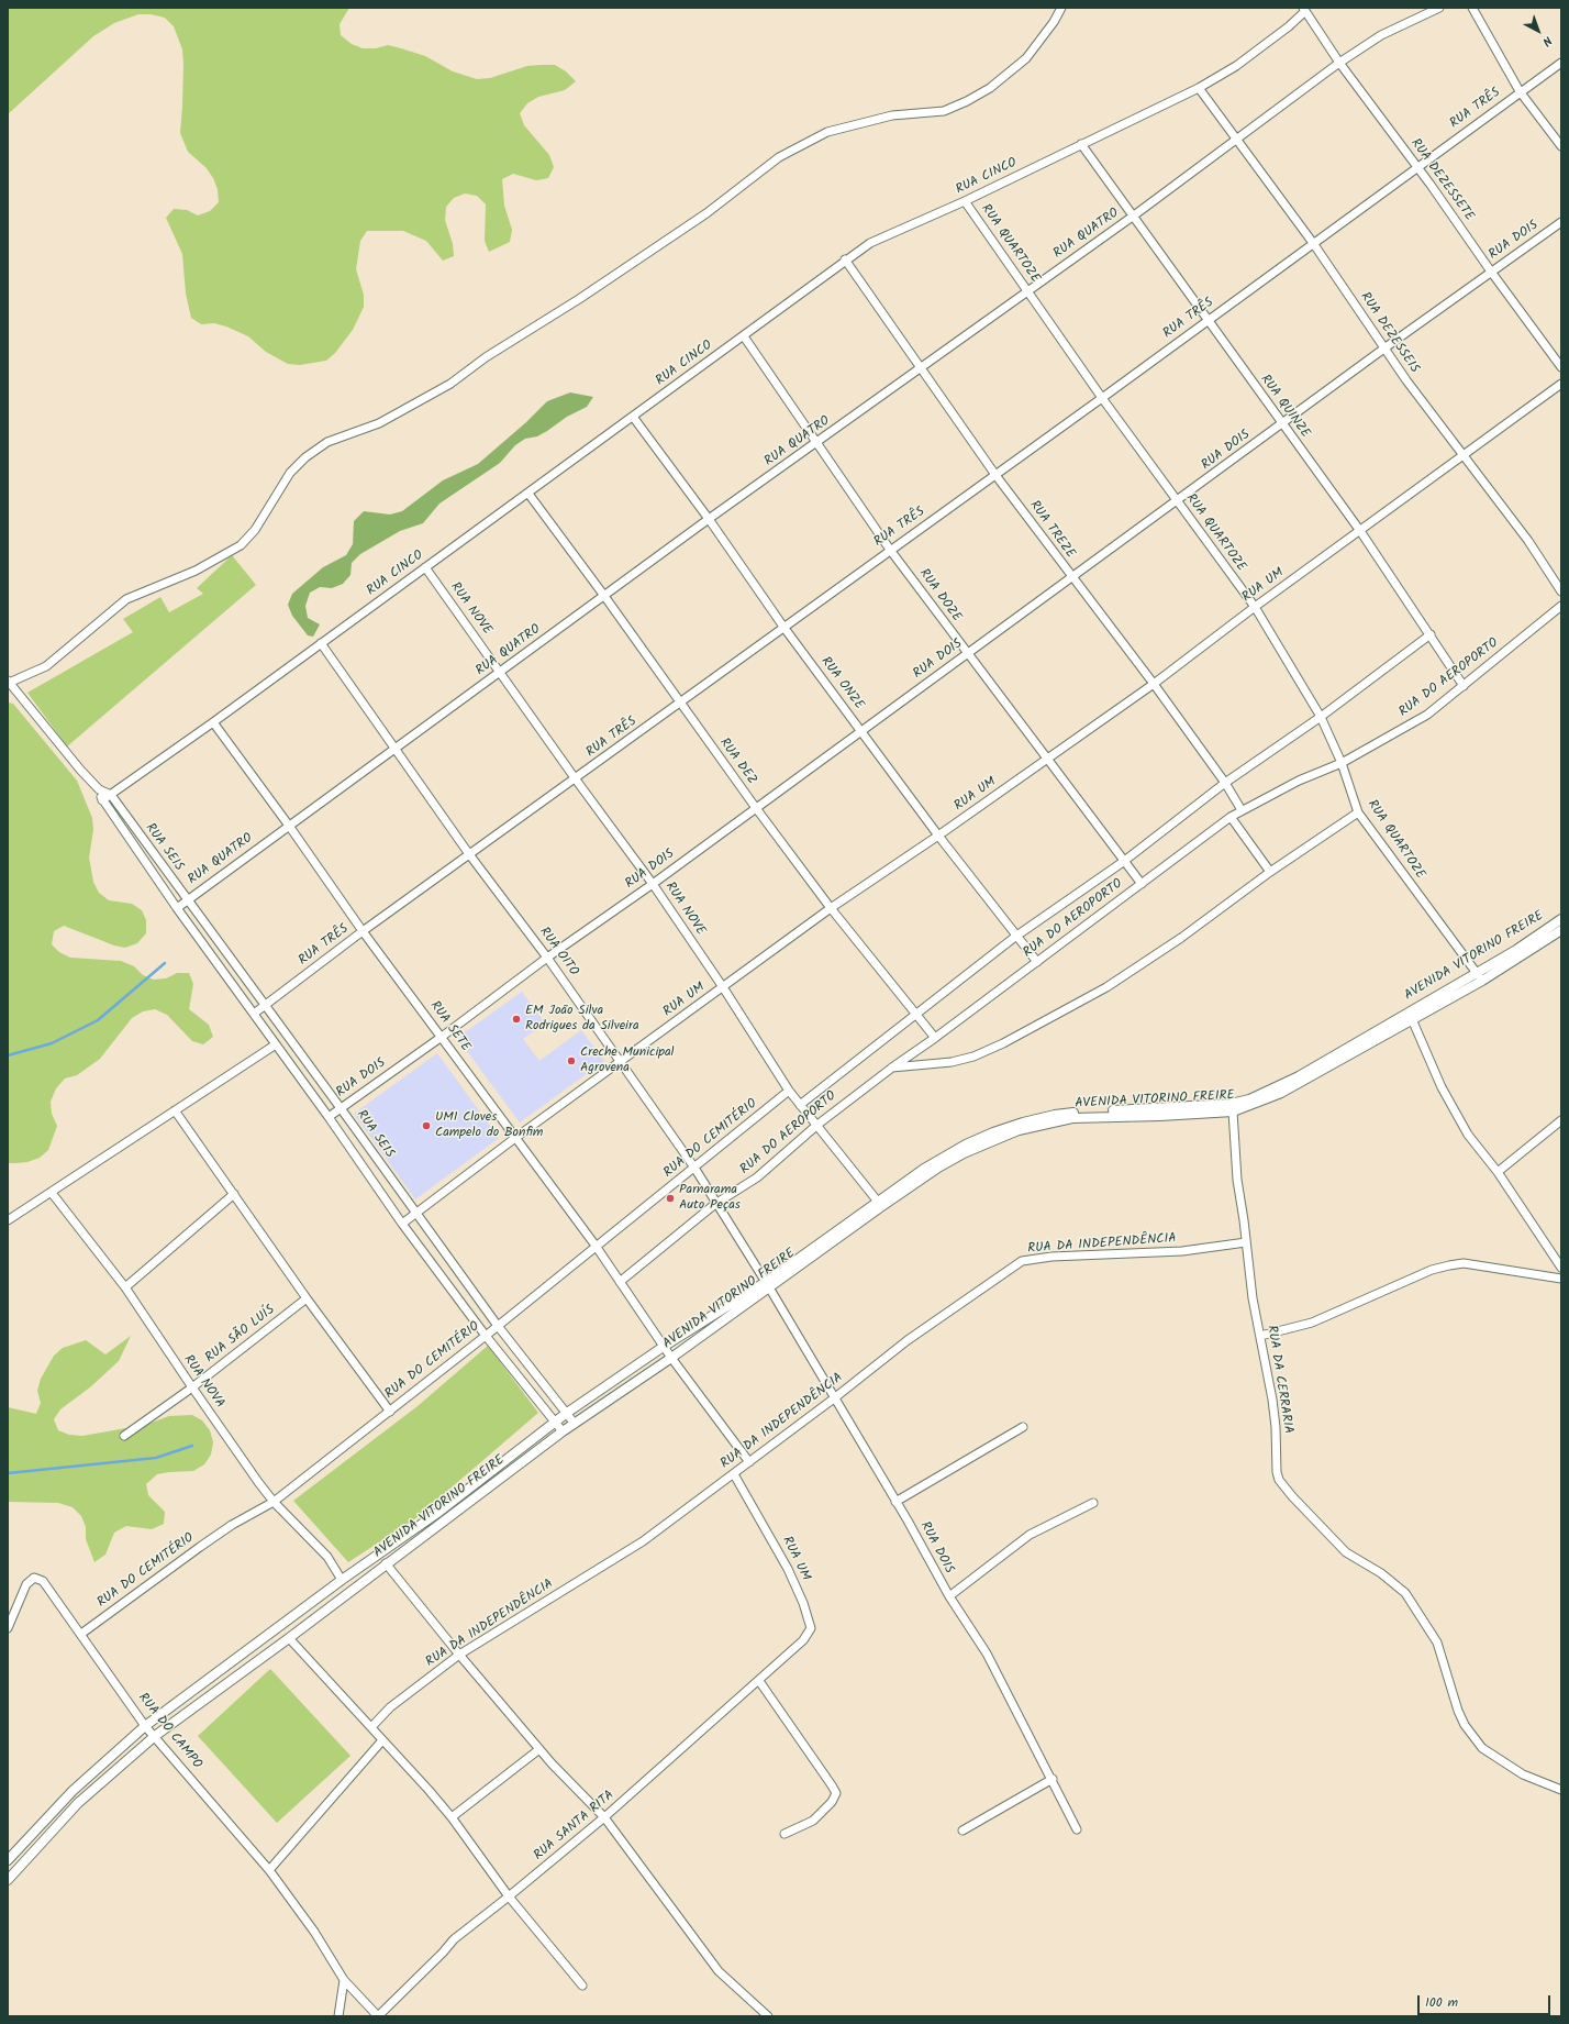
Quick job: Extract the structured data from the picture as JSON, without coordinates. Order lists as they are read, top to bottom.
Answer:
{
  "streets": {
    "street": [
      "RUA TRÊS",
      "RUA CINCO",
      "RUA DEZESSETE",
      "RUA QUATRO",
      "RUA DOIS",
      "RUA QUARTOZE",
      "RUA DEZESSEIS",
      "RUA QUINZE",
      "RUA TREZE",
      "RUA UM",
      "RUA DOZE",
      "RUA NOVE",
      "RUA DO AEROPORTO",
      "RUA ONZE",
      "RUA DEZ",
      "RUA SEIS",
      "RUA OITO",
      "AVENIDA VITORINO FREIRE",
      "RUA SETE",
      "RUA DO CEMITÉRIO",
      "RUA DA INDEPENDÊNCIA",
      "RUA SÃO LUÍS",
      "RUA DA CERRARIA",
      "RUA NOVA",
      "RUA DO CAMPO",
      "RUA SANTA RITA"
    ]
  },
  "crossings": [
    ["RUA TRÊS", "RUA DEZESSETE"],
    ["RUA TRÊS", "RUA QUARTOZE"],
    ["RUA TRÊS", "RUA DEZESSEIS"],
    ["RUA TRÊS", "RUA QUINZE"],
    ["RUA TRÊS", "RUA TREZE"],
    ["RUA TRÊS", "RUA DOZE"],
    ["RUA TRÊS", "RUA NOVE"],
    ["RUA TRÊS", "RUA ONZE"],
    ["RUA TRÊS", "RUA DEZ"],
    ["RUA TRÊS", "RUA SEIS"],
    ["RUA TRÊS", "RUA OITO"],
    ["RUA TRÊS", "RUA SETE"],
    ["RUA CINCO", "RUA DEZESSETE"],
    ["RUA CINCO", "RUA QUARTOZE"],
    ["RUA CINCO", "RUA DEZESSEIS"],
    ["RUA CINCO", "RUA QUINZE"],
    ["RUA CINCO", "RUA TREZE"],
    ["RUA CINCO", "RUA DOZE"],
    ["RUA CINCO", "RUA NOVE"],
    ["RUA CINCO", "RUA ONZE"],
    ["RUA CINCO", "RUA DEZ"],
    ["RUA CINCO", "RUA SEIS"],
    ["RUA CINCO", "RUA OITO"],
    ["RUA CINCO", "RUA SETE"],
    ["RUA DEZESSETE", "RUA QUATRO"],
    ["RUA DEZESSETE", "RUA DOIS"],
    ["RUA QUATRO", "RUA QUARTOZE"],
    ["RUA QUATRO", "RUA DEZESSEIS"],
    ["RUA QUATRO", "RUA QUINZE"],
    ["RUA QUATRO", "RUA TREZE"],
    ["RUA QUATRO", "RUA DOZE"],
    ["RUA QUATRO", "RUA NOVE"],
    ["RUA QUATRO", "RUA ONZE"],
    ["RUA QUATRO", "RUA DEZ"],
    ["RUA QUATRO", "RUA SEIS"],
    ["RUA QUATRO", "RUA OITO"],
    ["RUA QUATRO", "RUA SETE"],
    ["RUA DOIS", "RUA QUARTOZE"],
    ["RUA DOIS", "RUA DEZESSEIS"],
    ["RUA DOIS", "RUA QUINZE"],
    ["RUA DOIS", "RUA TREZE"],
    ["RUA DOIS", "RUA DOZE"],
    ["RUA DOIS", "RUA NOVE"],
    ["RUA DOIS", "RUA ONZE"],
    ["RUA DOIS", "RUA DEZ"],
    ["RUA DOIS", "RUA SEIS"],
    ["RUA DOIS", "RUA OITO"],
    ["RUA DOIS", "AVENIDA VITORINO FREIRE"],
    ["RUA DOIS", "RUA SETE"],
    ["RUA DOIS", "RUA DA INDEPENDÊNCIA"],
    ["RUA QUARTOZE", "RUA UM"],
    ["RUA QUARTOZE", "RUA DO AEROPORTO"],
    ["RUA QUARTOZE", "AVENIDA VITORINO FREIRE"],
    ["RUA DEZESSEIS", "RUA UM"],
    ["RUA QUINZE", "RUA UM"],
    ["RUA QUINZE", "RUA DO AEROPORTO"],
    ["RUA TREZE", "RUA UM"],
    ["RUA TREZE", "RUA DO AEROPORTO"],
    ["RUA UM", "RUA DOZE"],
    ["RUA UM", "RUA NOVE"],
    ["RUA UM", "RUA ONZE"],
    ["RUA UM", "RUA DEZ"],
    ["RUA UM", "RUA SEIS"],
    ["RUA UM", "RUA OITO"],
    ["RUA UM", "RUA SETE"],
    ["RUA UM", "RUA DA INDEPENDÊNCIA"],
    ["RUA UM", "RUA SANTA RITA"],
    ["RUA DOZE", "RUA DO AEROPORTO"],
    ["RUA NOVE", "RUA DO AEROPORTO"],
    ["RUA NOVE", "AVENIDA VITORINO FREIRE"],
    ["RUA NOVE", "RUA DO CEMITÉRIO"],
    ["RUA DO AEROPORTO", "RUA ONZE"],
    ["RUA DO AEROPORTO", "RUA DEZ"],
    ["RUA DO AEROPORTO", "RUA OITO"],
    ["RUA DO AEROPORTO", "RUA SETE"],
    ["RUA SEIS", "AVENIDA VITORINO FREIRE"],
    ["RUA SEIS", "RUA DO CEMITÉRIO"],
    ["RUA OITO", "AVENIDA VITORINO FREIRE"],
    ["RUA OITO", "RUA DO CEMITÉRIO"],
    ["AVENIDA VITORINO FREIRE", "RUA SETE"],
    ["AVENIDA VITORINO FREIRE", "RUA DA CERRARIA"],
    ["AVENIDA VITORINO FREIRE", "RUA NOVA"],
    ["AVENIDA VITORINO FREIRE", "RUA DO CAMPO"],
    ["RUA SETE", "RUA DO CEMITÉRIO"],
    ["RUA DO CEMITÉRIO", "RUA NOVA"],
    ["RUA DO CEMITÉRIO", "RUA DO CAMPO"],
    ["RUA DA INDEPENDÊNCIA", "RUA DA CERRARIA"],
    ["RUA SÃO LUÍS", "RUA NOVA"],
    ["RUA DO CAMPO", "RUA SANTA RITA"]
  ],
  "places": [
    "EM João Silva Rodrigues da Silveira",
    "Creche Municipal Agrovena",
    "UMI Cloves Campelo do Bonfim",
    "Parnarama Auto Peças"
  ],
  "scale_bar": "100 m",
  "north": "bottom right"
}
